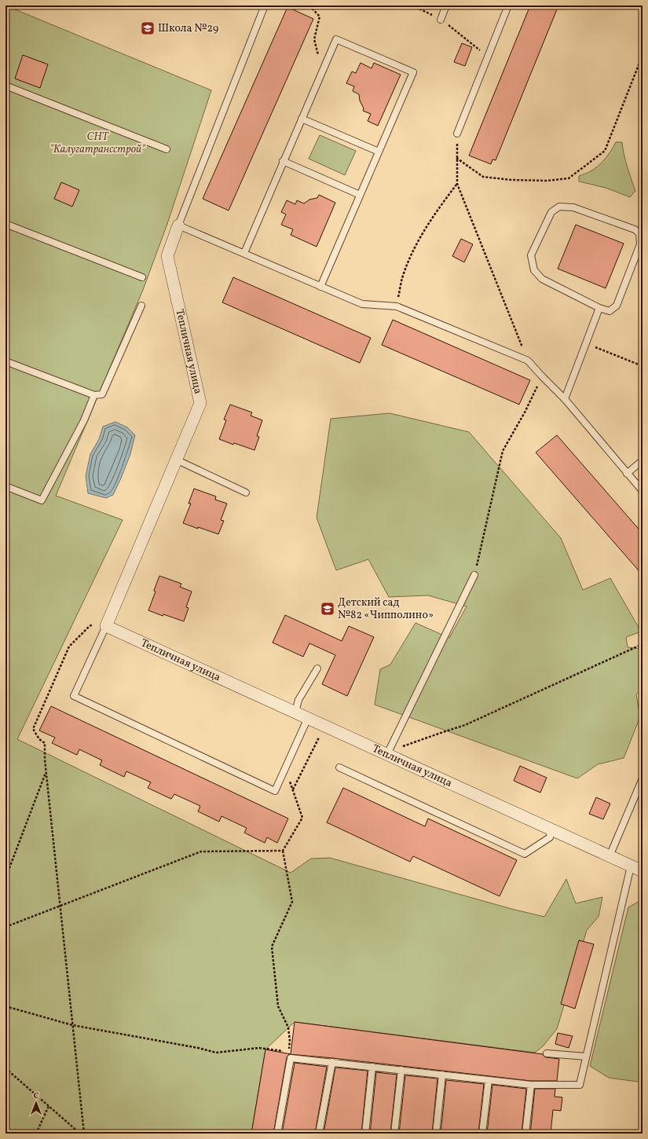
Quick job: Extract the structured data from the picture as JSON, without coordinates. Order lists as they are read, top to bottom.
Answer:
{
  "streets": {
    "street": ["Тепличная улица"]
  },
  "parks": ["СНТ \"Калугатрансстрой\""],
  "places": {
    "school or university": ["Школа №29", "Детский сад №82 «Чипполино»"]
  },
  "north": "top"
}
